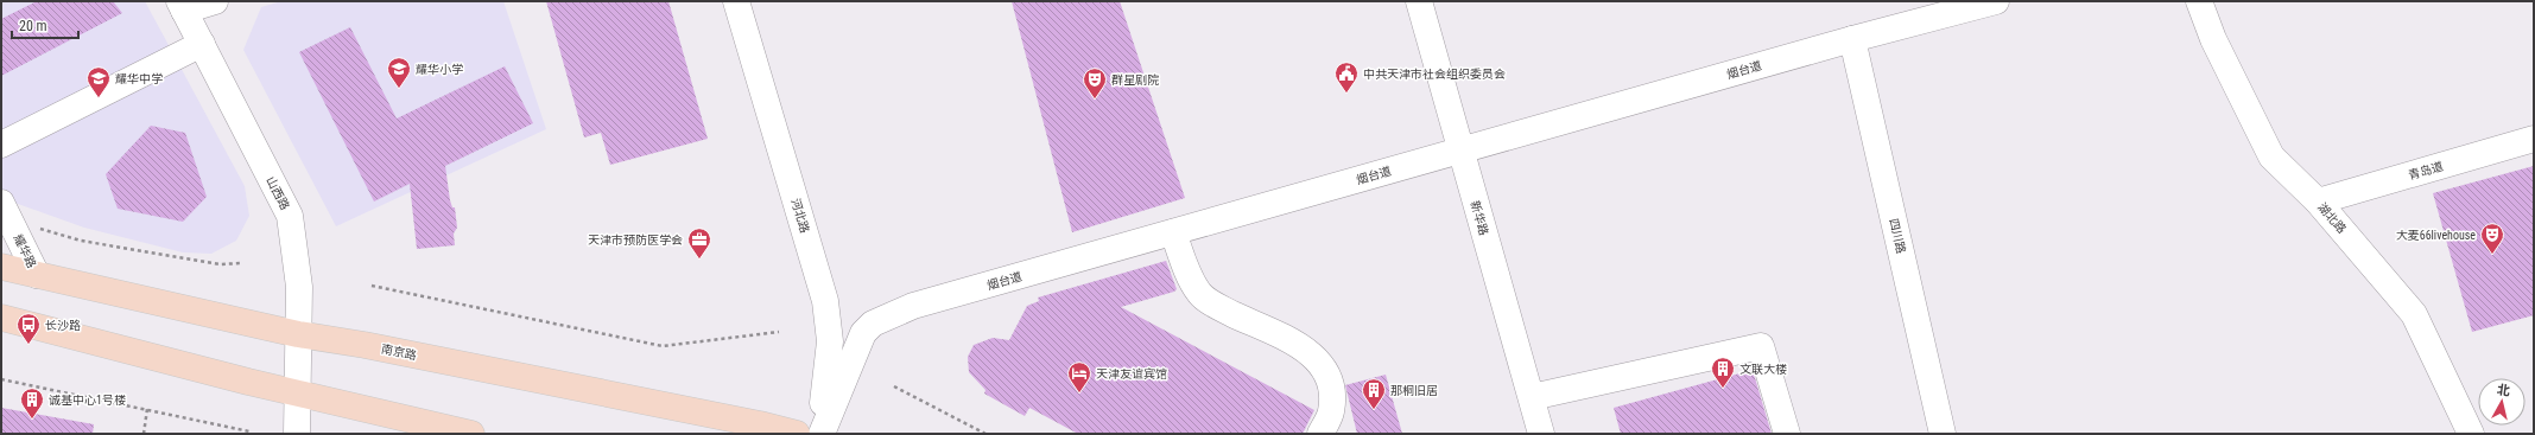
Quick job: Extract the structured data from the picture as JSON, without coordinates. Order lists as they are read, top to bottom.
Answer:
{
  "streets": {
    "main road": ["南京路"],
    "street": [
      "烟台道",
      "青岛道",
      "山西路",
      "河北路",
      "新华路",
      "湖北路",
      "四川路",
      "耀华路"
    ]
  },
  "crossings": [
    ["烟台道", "河北路"],
    ["烟台道", "新华路"],
    ["烟台道", "四川路"],
    ["青岛道", "湖北路"],
    ["山西路", "南京路"],
    ["耀华路", "南京路"]
  ],
  "places": {
    "school or university": ["耀华小学", "耀华中学"],
    "public building": ["中共天津市社会组织委员会"],
    "theatre": ["群星剧院", "大麦66livehouse"],
    "office": ["天津市预防医学会"],
    "bus stop": ["长沙路"],
    "building": ["文联大楼", "那桐旧居", "诚基中心1号楼"],
    "hotel": ["天津友谊宾馆"]
  },
  "scale_bar": "20 m",
  "north": "top"
}
